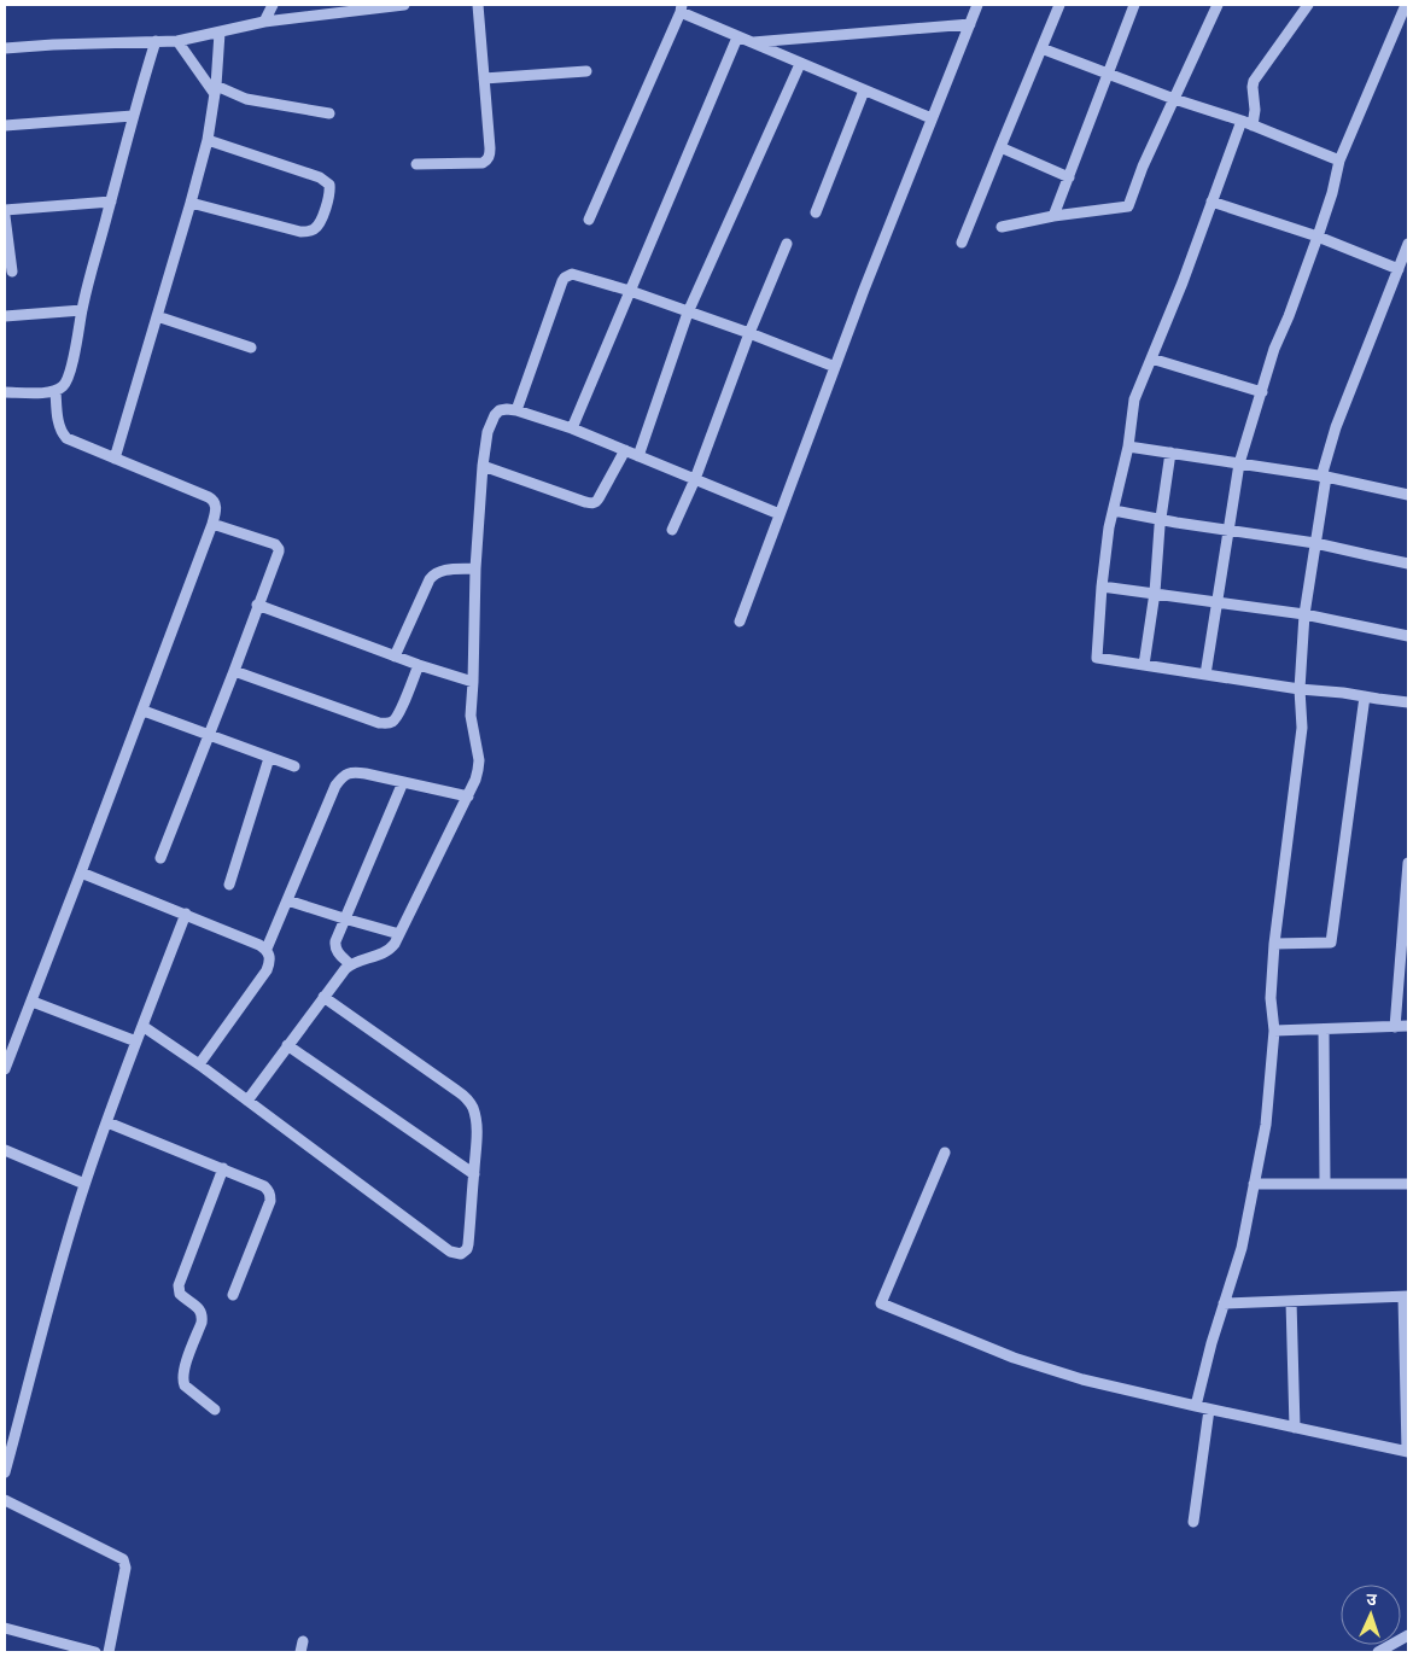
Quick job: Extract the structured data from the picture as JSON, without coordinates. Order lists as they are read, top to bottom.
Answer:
{
  "north": "top"
}
